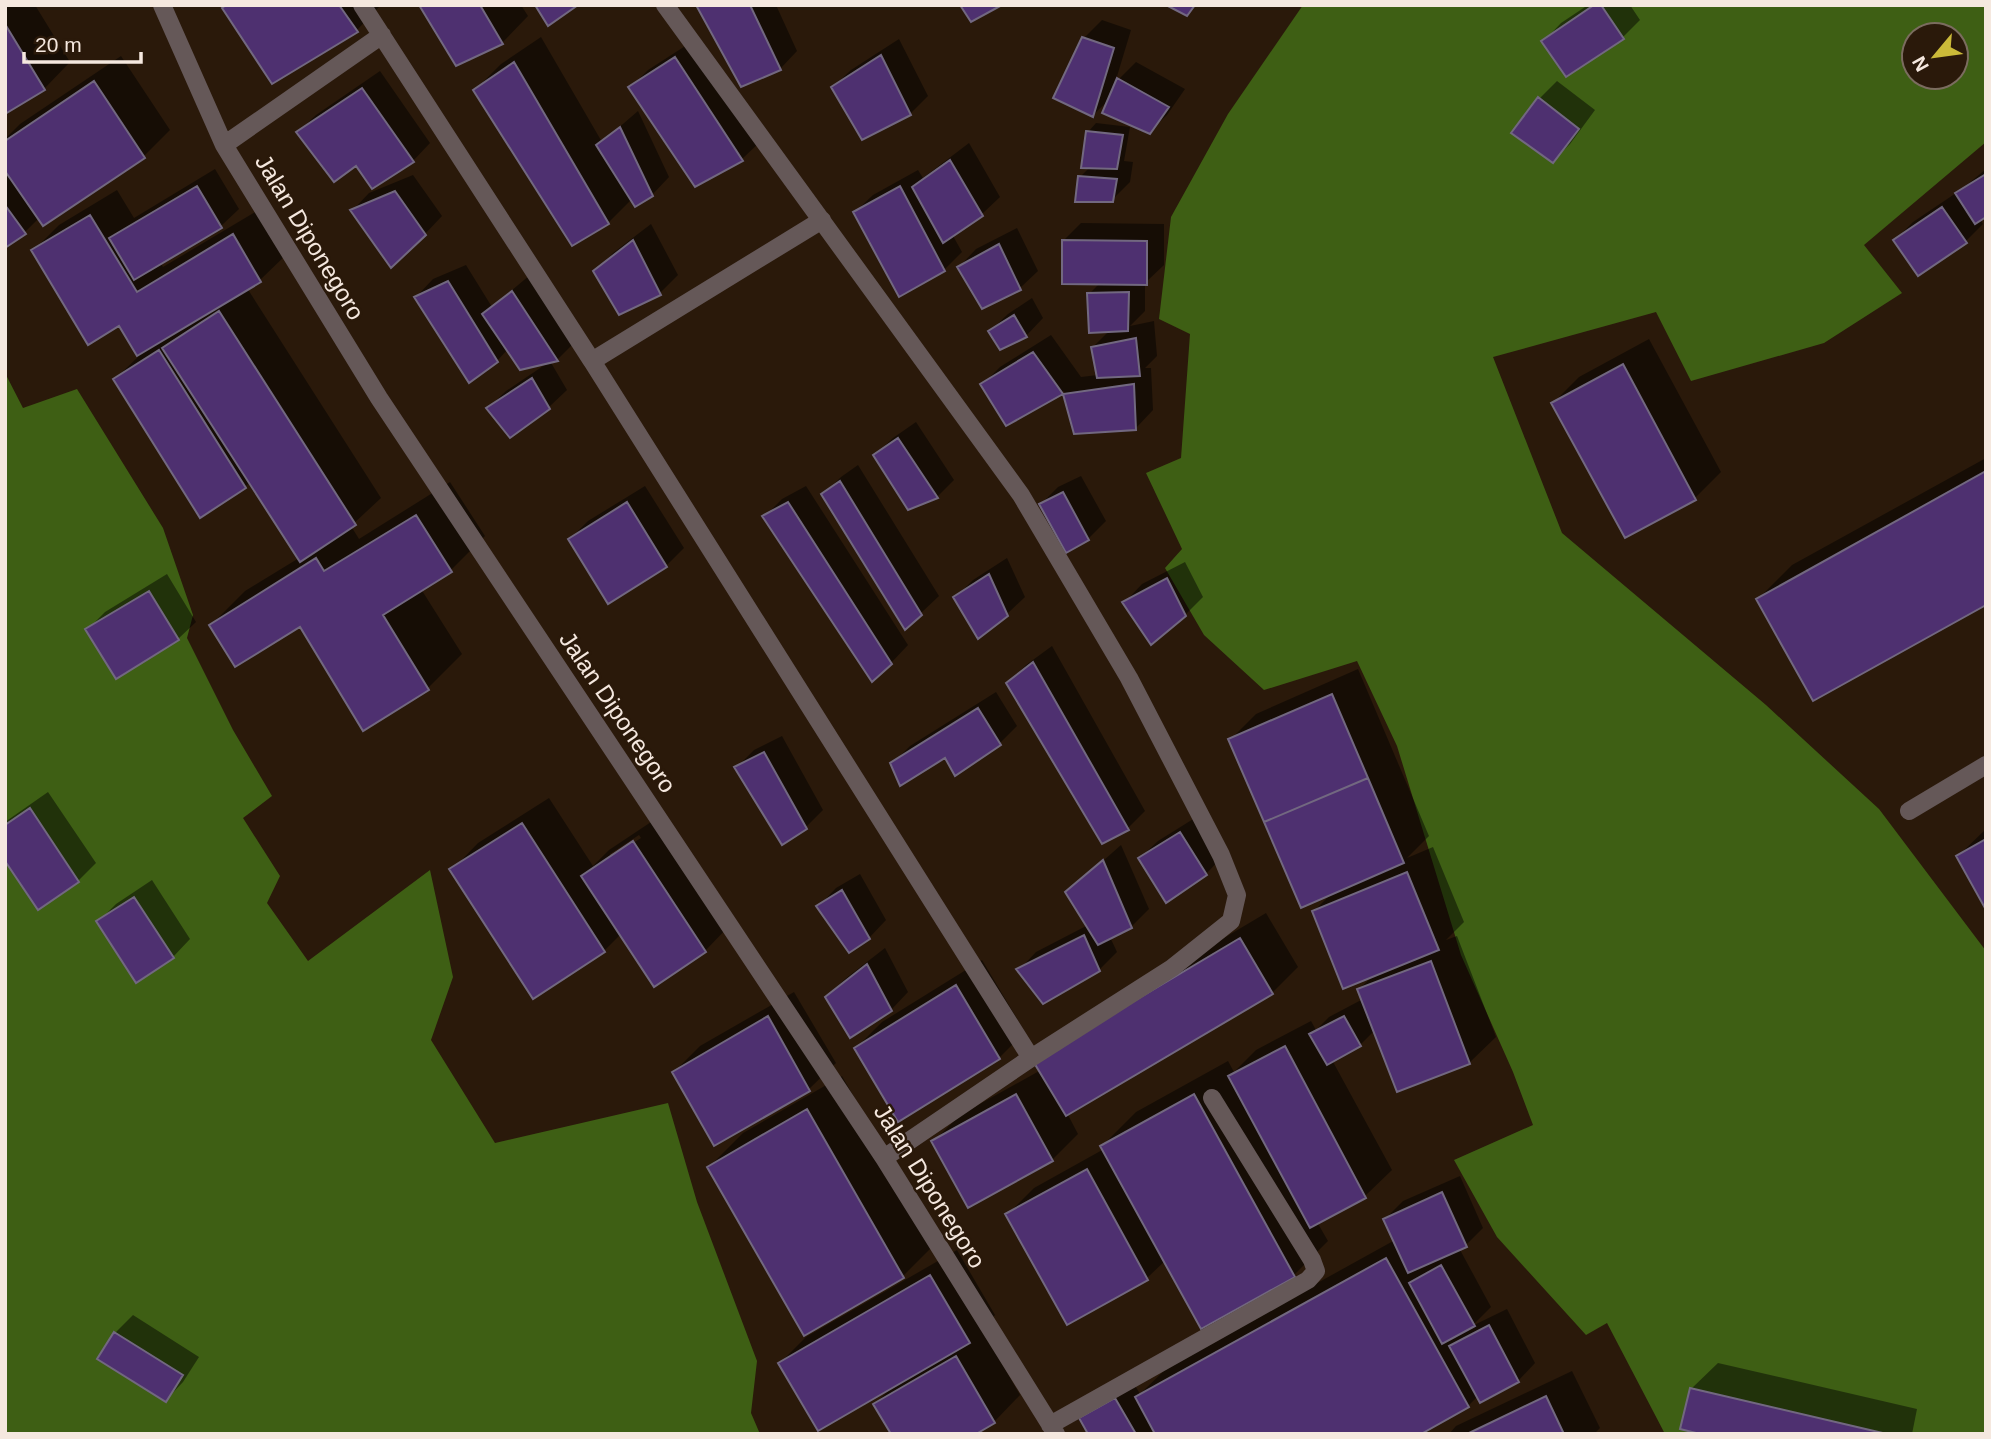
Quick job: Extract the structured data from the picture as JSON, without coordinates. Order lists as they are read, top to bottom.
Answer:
{
  "streets": {
    "street": ["Jalan Diponegoro"]
  },
  "scale_bar": "20 m",
  "north": "bottom left"
}
